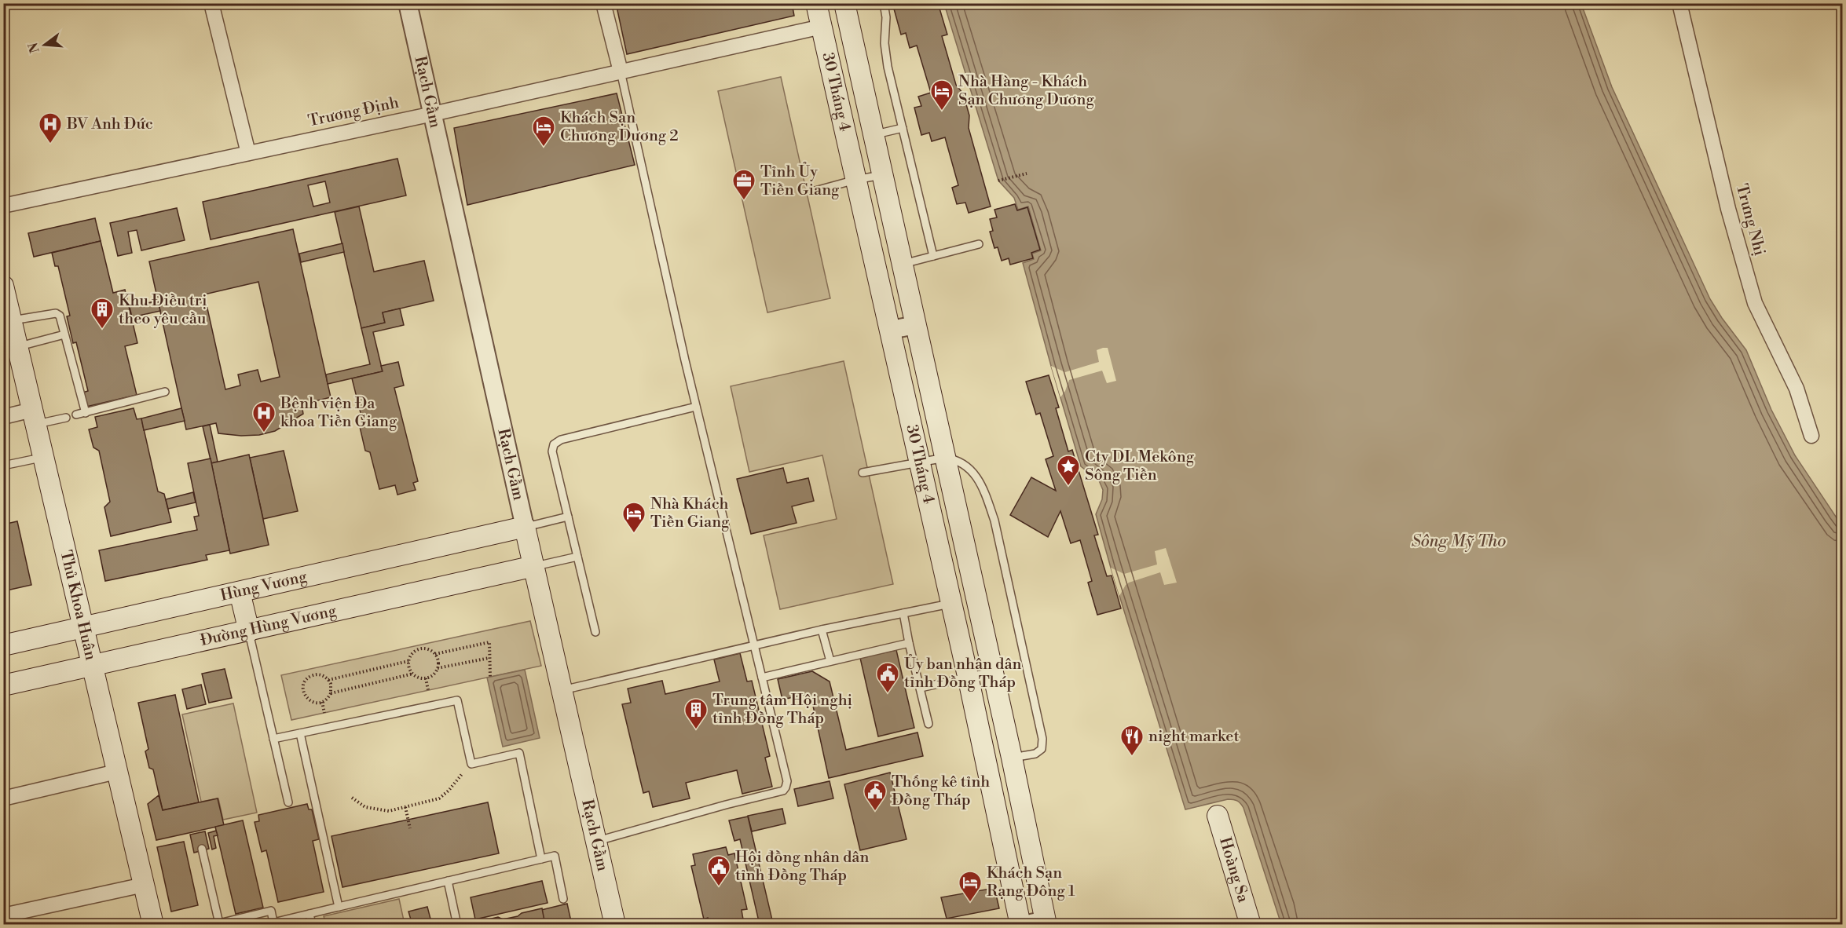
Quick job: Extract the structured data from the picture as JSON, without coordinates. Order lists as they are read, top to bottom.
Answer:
{
  "streets": {
    "main road": [
      "30 Tháng 4",
      "Rạch Gầm",
      "Hùng Vương",
      "Thủ Khoa Huân",
      "Đường Hùng Vương",
      "Hoàng Sa"
    ],
    "street": ["Trương Định", "Trưng Nhị"]
  },
  "crossings": [
    ["30 Tháng 4", "Trương Định"],
    ["Rạch Gầm", "Trương Định"],
    ["Rạch Gầm", "Hùng Vương"],
    ["Rạch Gầm", "Đường Hùng Vương"],
    ["Hùng Vương", "Thủ Khoa Huân"],
    ["Thủ Khoa Huân", "Đường Hùng Vương"]
  ],
  "water": ["Sông Mỹ Tho"],
  "places": {
    "hotel": [
      "Nhà Hàng - Khách Sạn Chương Dương",
      "Khách Sạn Chương Dương 2",
      "Nhà Khách Tiền Giang",
      "Khách Sạn Rạng Đông 1"
    ],
    "hospital": ["BV Anh Đức", "Bệnh viện Đa khoa Tiền Giang"],
    "office": ["Tỉnh Ủy Tiền Giang"],
    "building": ["Khu Điều trị theo yêu cầu", "Trung tâm Hội nghị tỉnh Đồng Tháp"],
    "place": ["Cty DL Mekông Sông Tiền"],
    "public building": ["Ủy ban nhân dân tỉnh Đồng Tháp", "Thống kê tỉnh Đồng Tháp", "Hội đồng nhân dân tỉnh Đồng Tháp"],
    "restaurant": ["night market"]
  },
  "north": "left"
}
